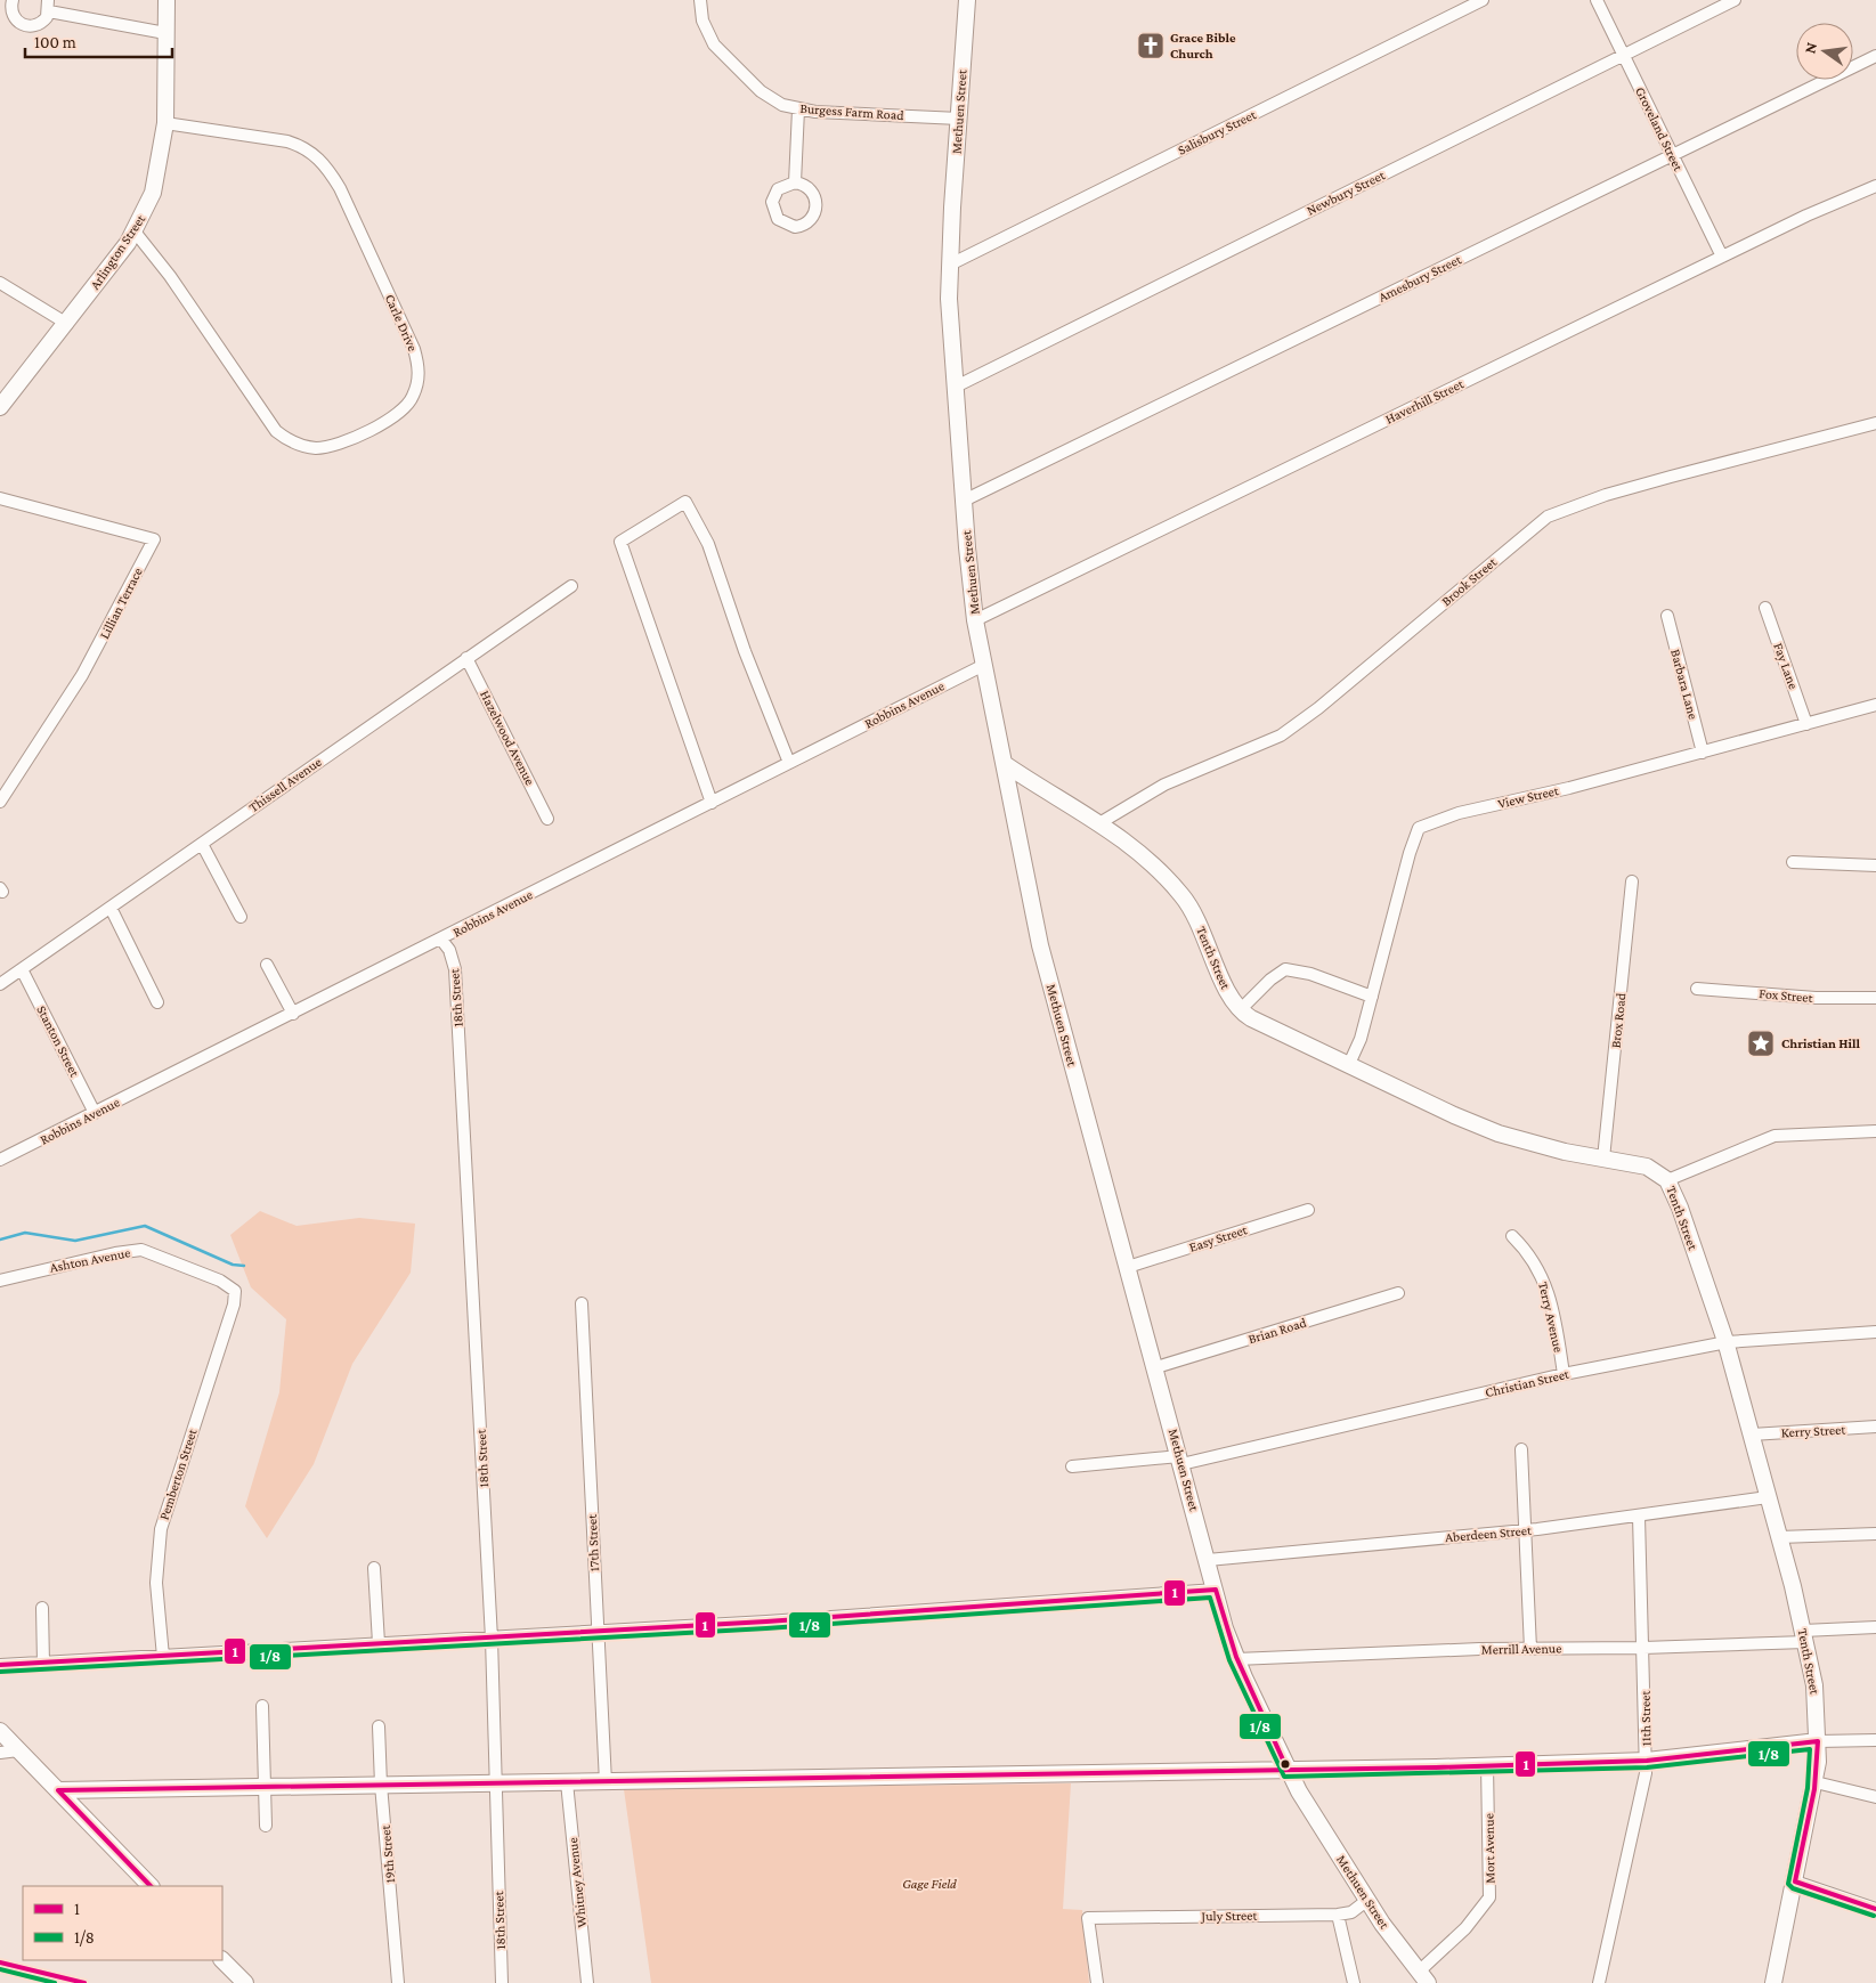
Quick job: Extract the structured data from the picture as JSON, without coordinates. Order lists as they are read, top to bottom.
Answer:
{
  "streets": {
    "street": [
      "Burgess Farm Road",
      "Methuen Street",
      "Groveland Street",
      "Salisbury Street",
      "Newbury Street",
      "Arlington Street",
      "Amesbury Street",
      "Carle Drive",
      "Haverhill Street",
      "Brook Street",
      "Lillian Terrace",
      "Fay Lane",
      "Barbara Lane",
      "Robbins Avenue",
      "Hazelwood Avenue",
      "Thissell Avenue",
      "View Street",
      "Tenth Street",
      "Fox Street",
      "18th Street",
      "Brox Road",
      "Stanton Street",
      "Easy Street",
      "Ashton Avenue",
      "Terry Avenue",
      "Brian Road",
      "Christian Street",
      "Kerry Street",
      "Pemberton Street",
      "Aberdeen Street",
      "17th Street",
      "Merrill Avenue",
      "11th Street",
      "Mort Avenue",
      "19th Street",
      "Whitney Avenue",
      "July Street"
    ]
  },
  "crossings": [
    ["Burgess Farm Road", "Methuen Street"],
    ["Methuen Street", "Salisbury Street"],
    ["Methuen Street", "Newbury Street"],
    ["Methuen Street", "Amesbury Street"],
    ["Methuen Street", "Haverhill Street"],
    ["Methuen Street", "Robbins Avenue"],
    ["Methuen Street", "Tenth Street"],
    ["Methuen Street", "Easy Street"],
    ["Methuen Street", "Brian Road"],
    ["Methuen Street", "Christian Street"],
    ["Methuen Street", "Aberdeen Street"],
    ["Methuen Street", "Merrill Avenue"],
    ["Methuen Street", "Mort Avenue"],
    ["Methuen Street", "July Street"],
    ["Groveland Street", "Newbury Street"],
    ["Groveland Street", "Amesbury Street"],
    ["Groveland Street", "Haverhill Street"],
    ["Arlington Street", "Carle Drive"],
    ["Brook Street", "Tenth Street"],
    ["Fay Lane", "View Street"],
    ["Barbara Lane", "View Street"],
    ["Robbins Avenue", "18th Street"],
    ["Robbins Avenue", "Stanton Street"],
    ["Hazelwood Avenue", "Thissell Avenue"],
    ["Thissell Avenue", "Stanton Street"],
    ["View Street", "Tenth Street"],
    ["Tenth Street", "Brox Road"],
    ["Tenth Street", "Christian Street"],
    ["Tenth Street", "Kerry Street"],
    ["Tenth Street", "Aberdeen Street"],
    ["Tenth Street", "Merrill Avenue"],
    ["Ashton Avenue", "Pemberton Street"],
    ["Terry Avenue", "Christian Street"],
    ["Aberdeen Street", "11th Street"],
    ["Merrill Avenue", "11th Street"]
  ],
  "parks": ["Gage Field"],
  "places": {
    "church": ["Grace Bible Church"],
    "place": ["Christian Hill"]
  },
  "lines": ["transit line 1", "transit line 1/8"],
  "legend": ["1", "1/8"],
  "scale_bar": "100 m",
  "north": "left"
}
